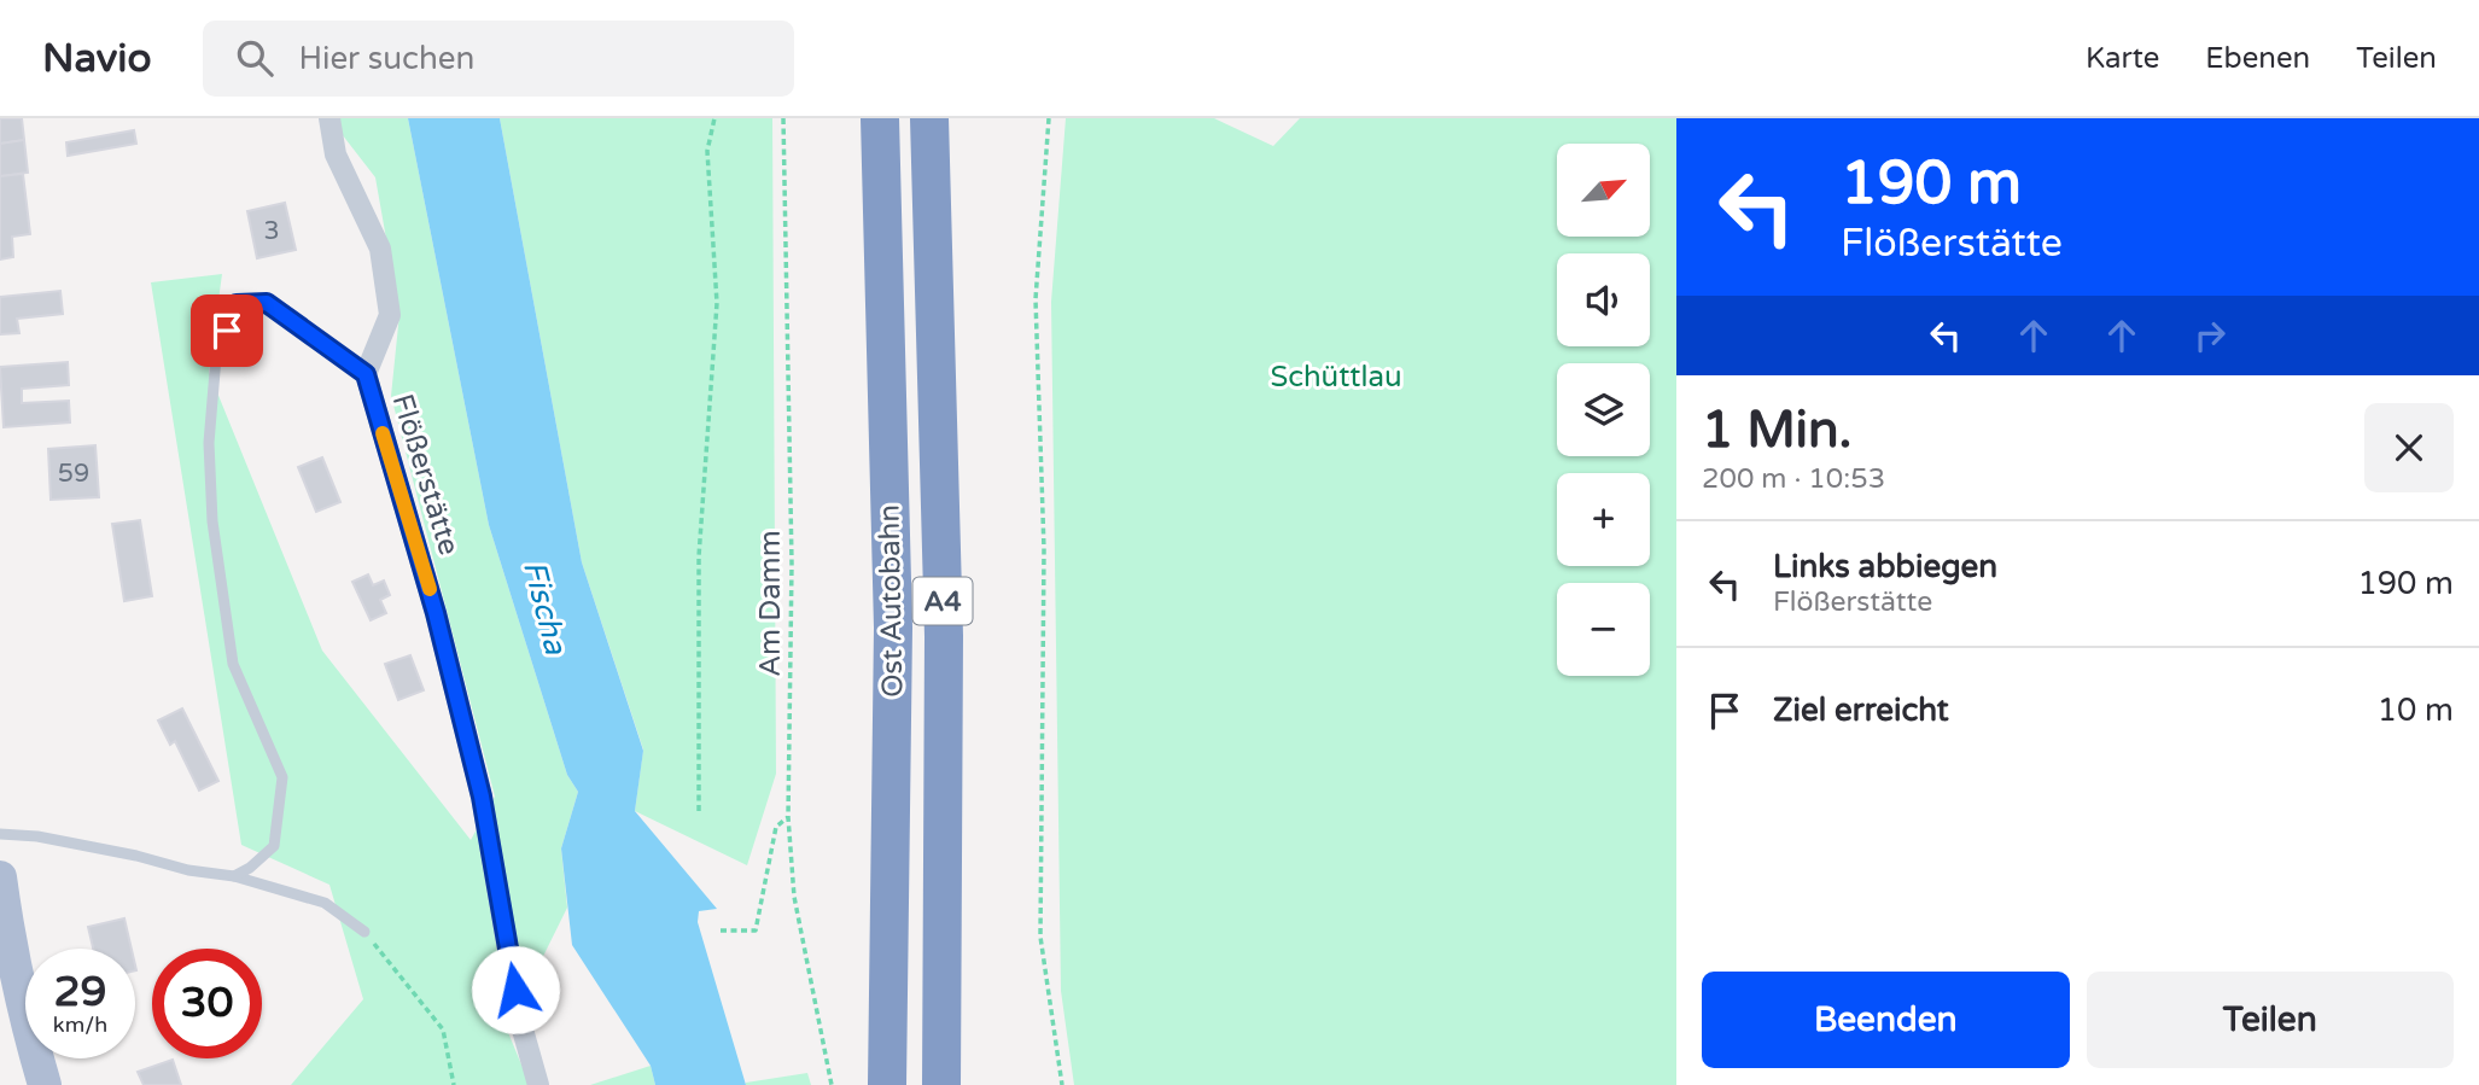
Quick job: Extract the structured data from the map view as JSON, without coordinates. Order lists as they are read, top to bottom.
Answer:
{
  "streets": {
    "highway": ["Ost Autobahn", "A4"],
    "street": ["Flößerstätte"],
    "path": ["Am Damm"]
  },
  "water": ["Fischa"],
  "parks": ["Schüttlau"],
  "house_numbers": ["3", "59"],
  "north": "top right",
  "page": {
    "header": "Navio",
    "search": "Hier suchen",
    "nav": ["Karte", "Ebenen", "Teilen"],
    "turn": ["190 m", "Flößerstätte"],
    "map_buttons": ["+", "−"],
    "heading": ["1 Min.", "200 m · 10:53"],
    "list": [
      {
        "name": "Links abbiegen",
        "note": "Flößerstätte",
        "value": "190 m"
      },
      {
        "name": "Ziel erreicht",
        "value": "10 m"
      }
    ],
    "speed": "29 km/h",
    "limit": "30",
    "buttons": ["Beenden", "Teilen"]
  }
}
